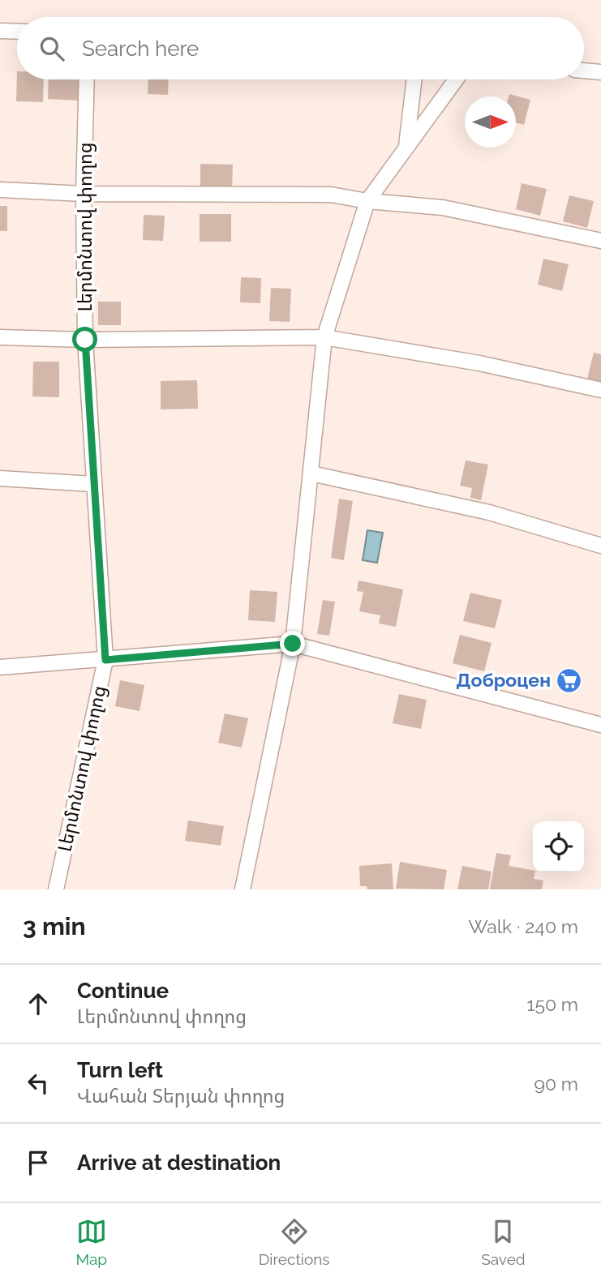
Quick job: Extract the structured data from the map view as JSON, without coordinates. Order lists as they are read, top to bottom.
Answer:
{
  "streets": {
    "street": ["Լերմոնտով փողոց"]
  },
  "places": {
    "supermarket": ["Доброцен"]
  },
  "north": "right",
  "page": {
    "search": "Search here",
    "heading": ["3 min", "Walk · 240 m"],
    "list": [
      ["Continue", "Լերմոնտով փողոց", "150 m"],
      ["Turn left", "Վահան Տերյան փողոց", "90 m"],
      "Arrive at destination"
    ],
    "nav": ["Map", "Directions", "Saved"]
  }
}
